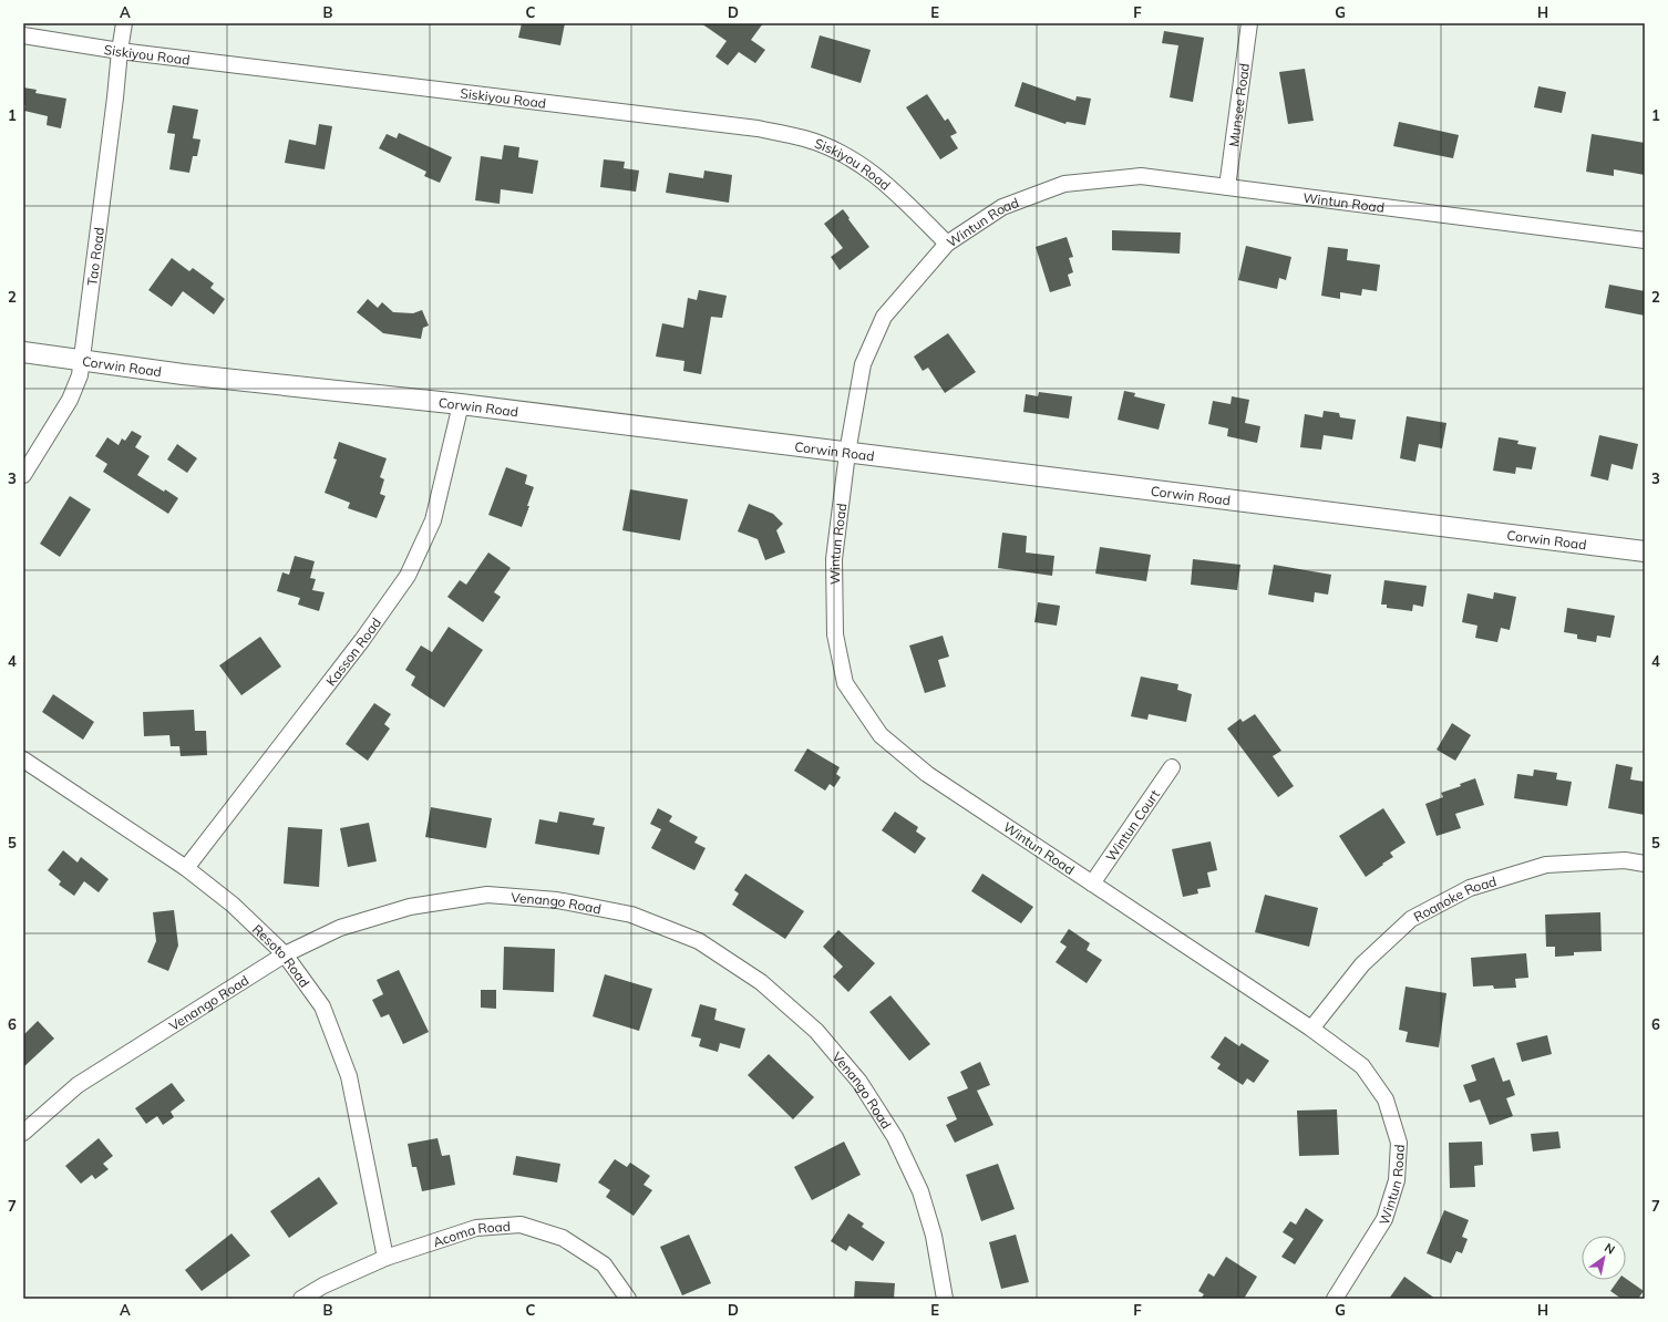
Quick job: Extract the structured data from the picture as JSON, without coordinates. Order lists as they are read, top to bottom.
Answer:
{
  "streets": {
    "main road": ["Corwin Road"],
    "street": [
      "Siskiyou Road",
      "Munsee Road",
      "Wintun Road",
      "Tao Road",
      "Kasson Road",
      "Wintun Court",
      "Roanoke Road",
      "Venango Road",
      "Resoto Road",
      "Acoma Road"
    ]
  },
  "crossings": [
    ["Siskiyou Road", "Wintun Road"],
    ["Siskiyou Road", "Tao Road"],
    ["Munsee Road", "Wintun Road"],
    ["Wintun Road", "Corwin Road"],
    ["Wintun Road", "Wintun Court"],
    ["Wintun Road", "Roanoke Road"],
    ["Tao Road", "Corwin Road"],
    ["Corwin Road", "Kasson Road"],
    ["Kasson Road", "Resoto Road"],
    ["Venango Road", "Resoto Road"],
    ["Resoto Road", "Acoma Road"]
  ],
  "north": "top right",
  "grid": {
    "columns": [
      "A",
      "B",
      "C",
      "D",
      "E",
      "F",
      "G",
      "H"
    ],
    "rows": [
      "1",
      "2",
      "3",
      "4",
      "5",
      "6",
      "7"
    ]
  }
}
